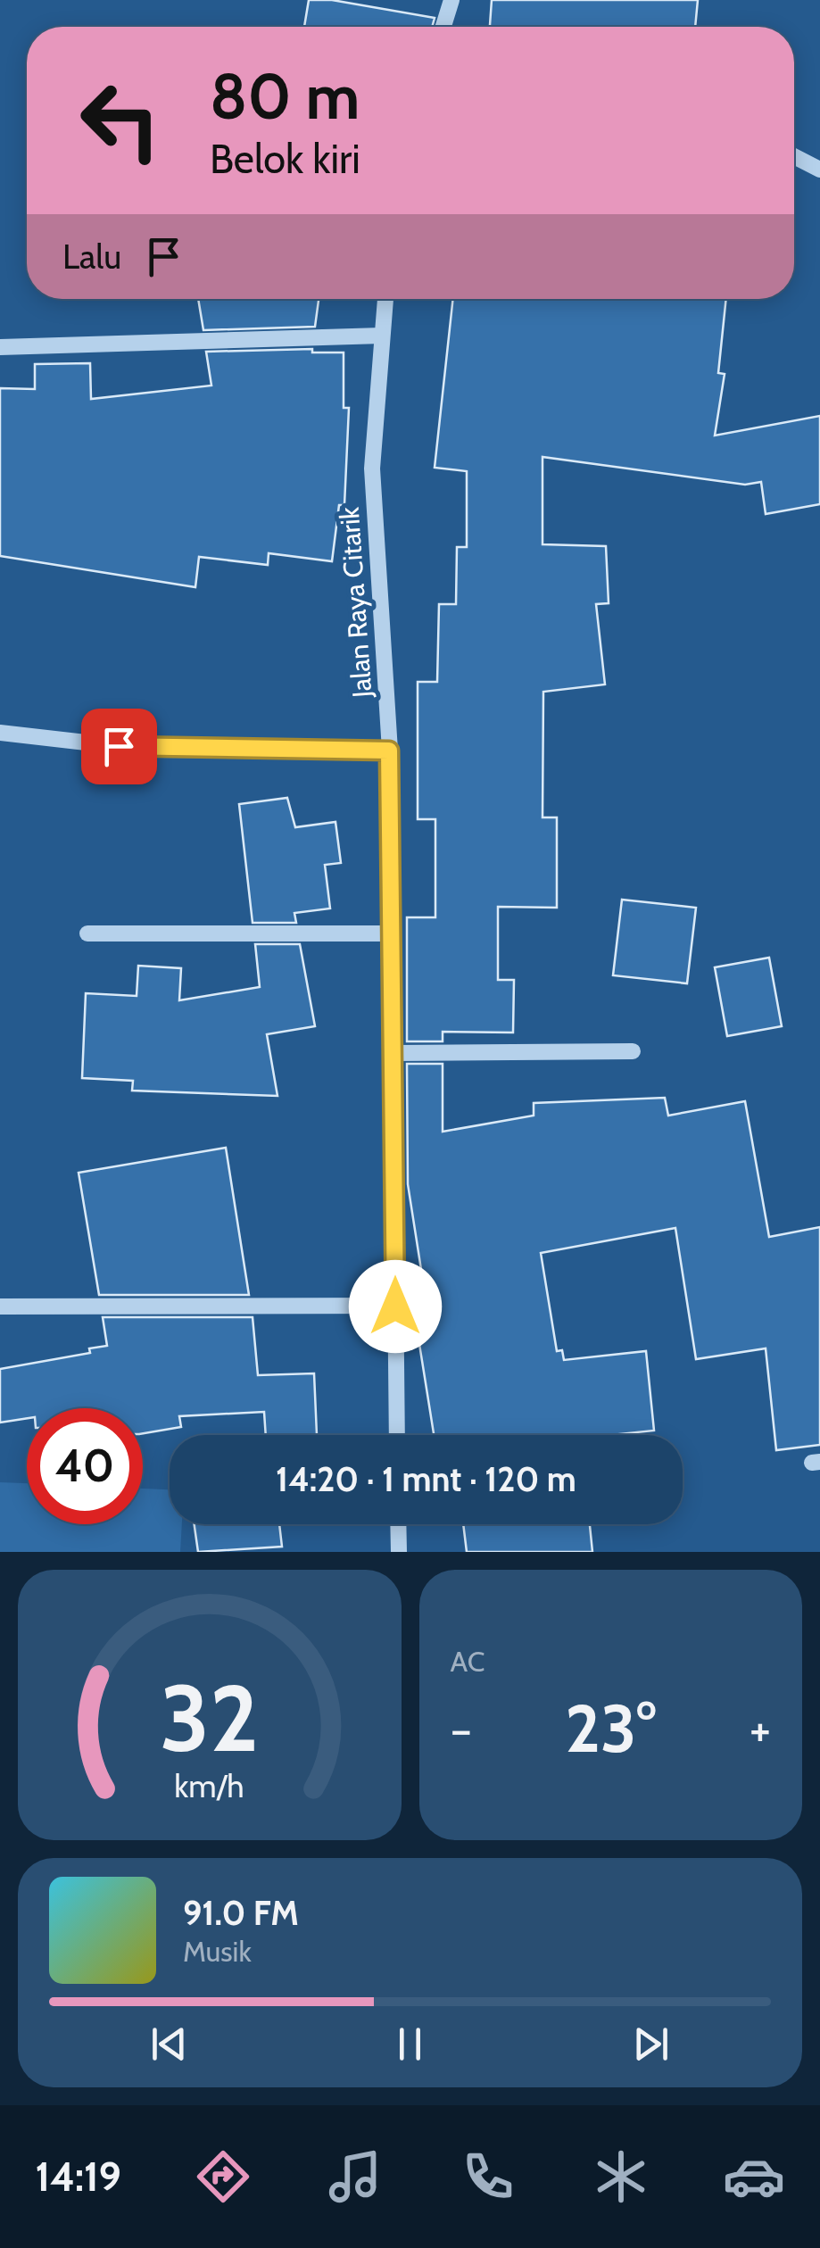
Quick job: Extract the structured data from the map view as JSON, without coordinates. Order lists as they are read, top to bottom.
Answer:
{
  "streets": {
    "street": ["Jalan Raya Citarik"]
  },
  "page": {
    "turn": ["80 m", "Belok kiri"],
    "then": "Lalu",
    "limit": "40",
    "trip": "14:20 · 1 mnt · 120 m",
    "tile": "AC",
    "heat": ["−", "23°", "+"],
    "song": ["91.0 FM", "Musik"],
    "tabs": "14:19",
    "gauge": ["32", "km/h"]
  }
}
